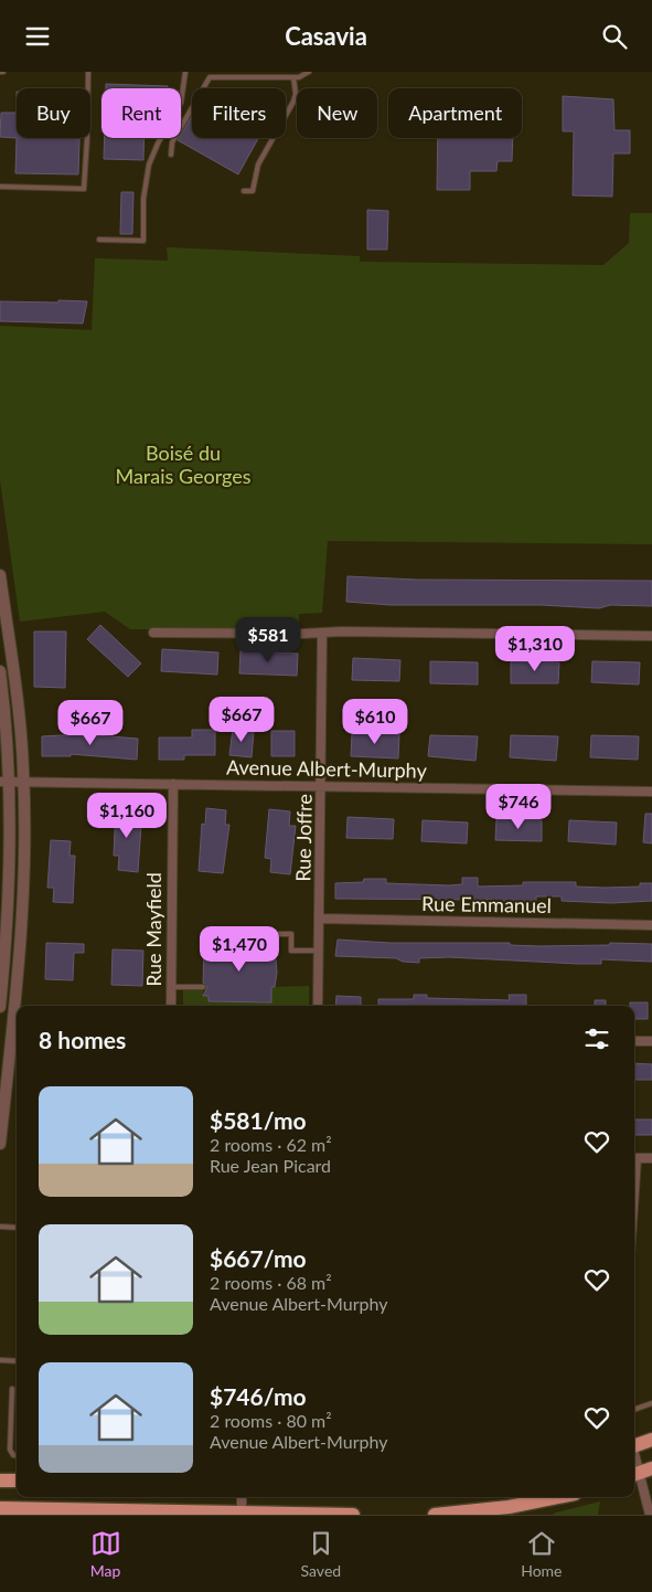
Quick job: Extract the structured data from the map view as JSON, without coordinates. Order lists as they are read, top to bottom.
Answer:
{
  "streets": {
    "street": [
      "Avenue Albert-Murphy",
      "Rue Joffre",
      "Rue Emmanuel",
      "Rue Mayfield"
    ]
  },
  "crossings": [
    ["Avenue Albert-Murphy", "Rue Joffre"],
    ["Avenue Albert-Murphy", "Rue Mayfield"],
    ["Rue Joffre", "Rue Emmanuel"]
  ],
  "parks": ["Boisé du Marais Georges"],
  "page": {
    "header": "Casavia",
    "chip": [
      "Buy",
      "Rent",
      "Filters",
      "New",
      "Apartment"
    ],
    "price": [
      "$581",
      "$1,310",
      "$667",
      "$610",
      "$667",
      "$746",
      "$1,160",
      "$1,470"
    ],
    "heading": "8 homes",
    "list": [
      {
        "name": "$581/mo",
        "note": "2 rooms · 62 m² · Rue Jean Picard"
      },
      {
        "name": "$667/mo",
        "note": "2 rooms · 68 m² · Avenue Albert-Murphy"
      },
      {
        "name": "$746/mo",
        "note": "2 rooms · 80 m² · Avenue Albert-Murphy"
      }
    ],
    "tabs": ["Map", "Saved", "Home"]
  }
}
